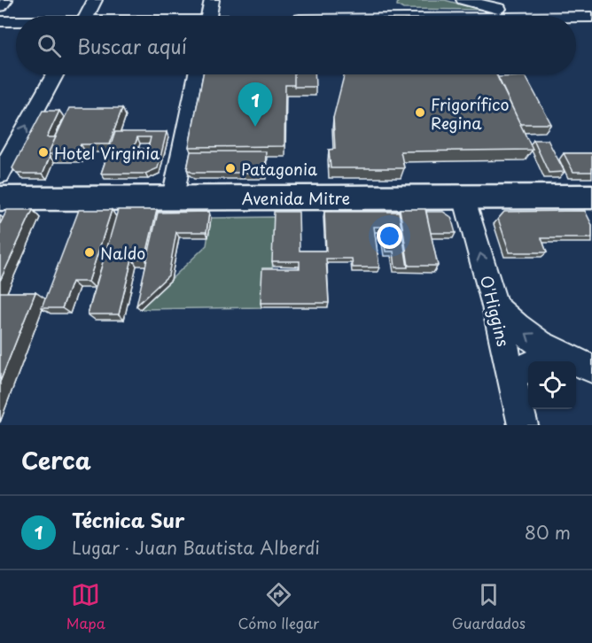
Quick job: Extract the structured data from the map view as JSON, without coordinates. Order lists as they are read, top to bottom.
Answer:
{
  "streets": {
    "main road": ["Avenida Mitre"],
    "street": ["O'Higgins"]
  },
  "crossings": [
    ["Avenida Mitre", "O'Higgins"]
  ],
  "one_way": ["O'Higgins"],
  "places": [
    "Frigorífico Regina",
    "Hotel Virginia",
    "Patagonia",
    "Naldo"
  ],
  "page": {
    "search": "Buscar aquí",
    "pins": "1",
    "heading": "Cerca",
    "list": [
      {
        "mark": "1",
        "name": "Técnica Sur",
        "note": "Lugar · Juan Bautista Alberdi",
        "value": "80 m"
      }
    ],
    "nav": ["Mapa", "Cómo llegar", "Guardados"]
  }
}
